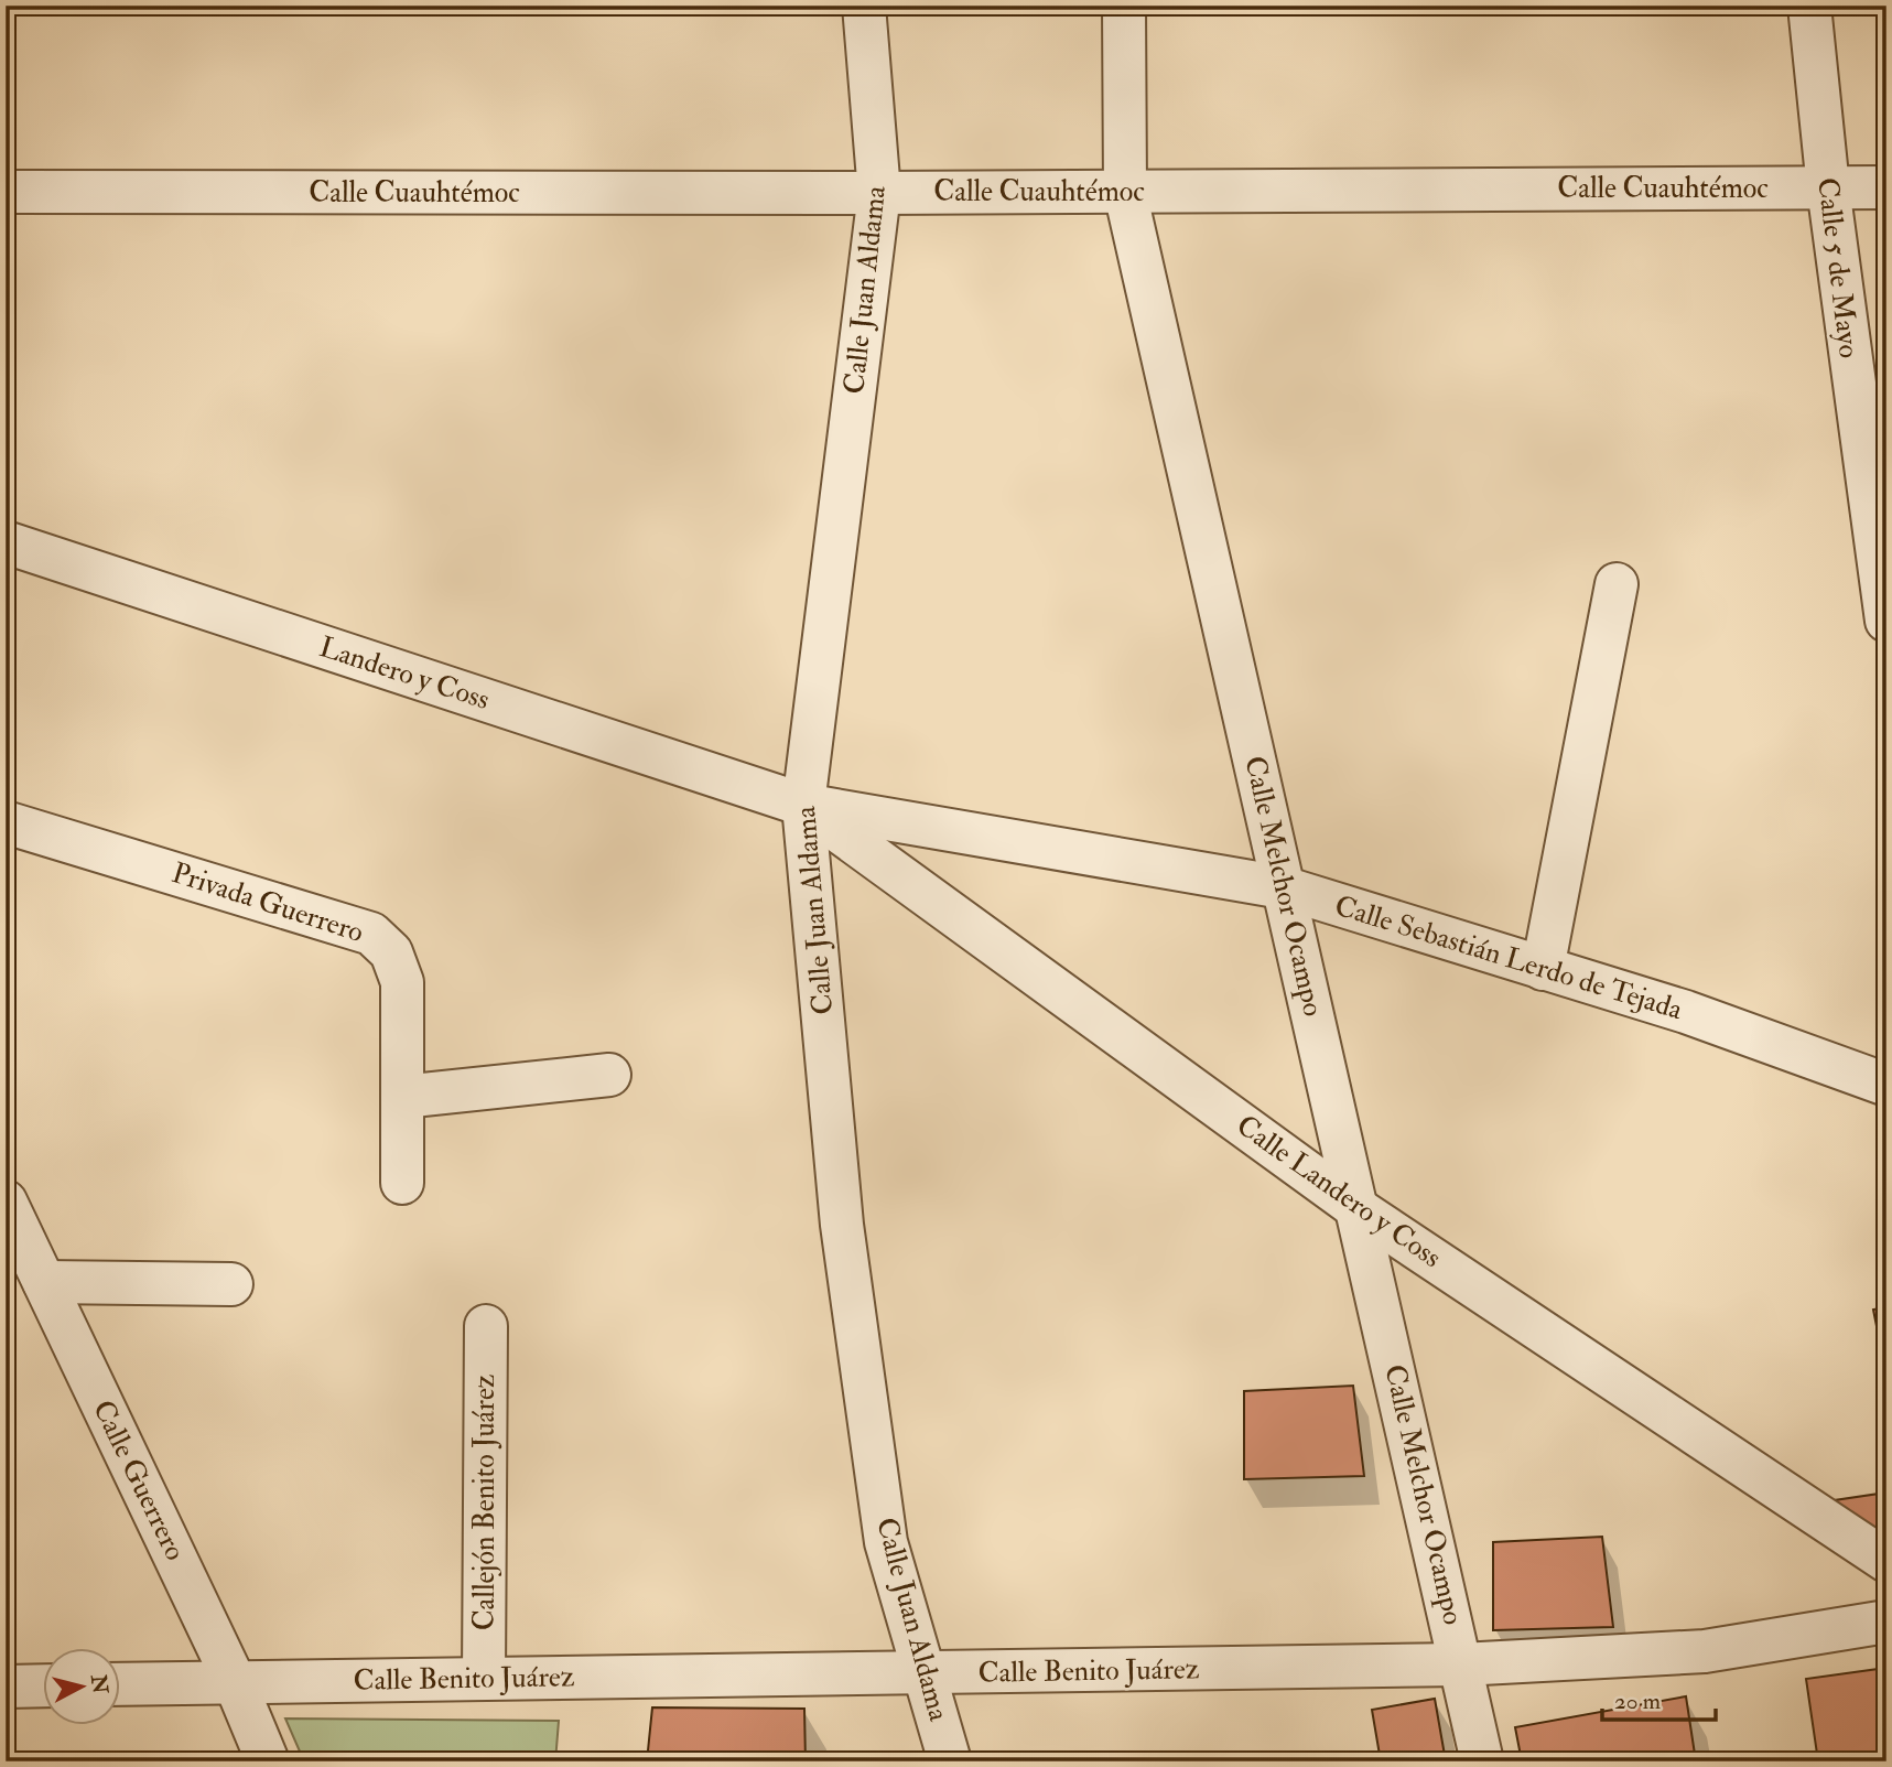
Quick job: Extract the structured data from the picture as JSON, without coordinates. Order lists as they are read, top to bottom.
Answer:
{
  "streets": {
    "street": [
      "Calle Cuauhtémoc",
      "Calle 5 de Mayo",
      "Calle Juan Aldama",
      "Landero y Coss",
      "Calle Melchor Ocampo",
      "Privada Guerrero",
      "Calle Sebastián Lerdo de Tejada",
      "Calle Landero y Coss",
      "Calle Guerrero",
      "Callejón Benito Juárez",
      "Calle Benito Juárez"
    ]
  },
  "crossings": [
    ["Calle Cuauhtémoc", "Calle 5 de Mayo"],
    ["Calle Cuauhtémoc", "Calle Juan Aldama"],
    ["Calle Cuauhtémoc", "Calle Melchor Ocampo"],
    ["Calle Juan Aldama", "Landero y Coss"],
    ["Calle Juan Aldama", "Calle Sebastián Lerdo de Tejada"],
    ["Calle Juan Aldama", "Calle Landero y Coss"],
    ["Calle Juan Aldama", "Calle Benito Juárez"],
    ["Landero y Coss", "Calle Sebastián Lerdo de Tejada"],
    ["Landero y Coss", "Calle Landero y Coss"],
    ["Calle Melchor Ocampo", "Calle Sebastián Lerdo de Tejada"],
    ["Calle Melchor Ocampo", "Calle Landero y Coss"],
    ["Calle Melchor Ocampo", "Calle Benito Juárez"],
    ["Calle Sebastián Lerdo de Tejada", "Calle Landero y Coss"],
    ["Calle Guerrero", "Calle Benito Juárez"],
    ["Callejón Benito Juárez", "Calle Benito Juárez"]
  ],
  "scale_bar": "20 m",
  "north": "right"
}
